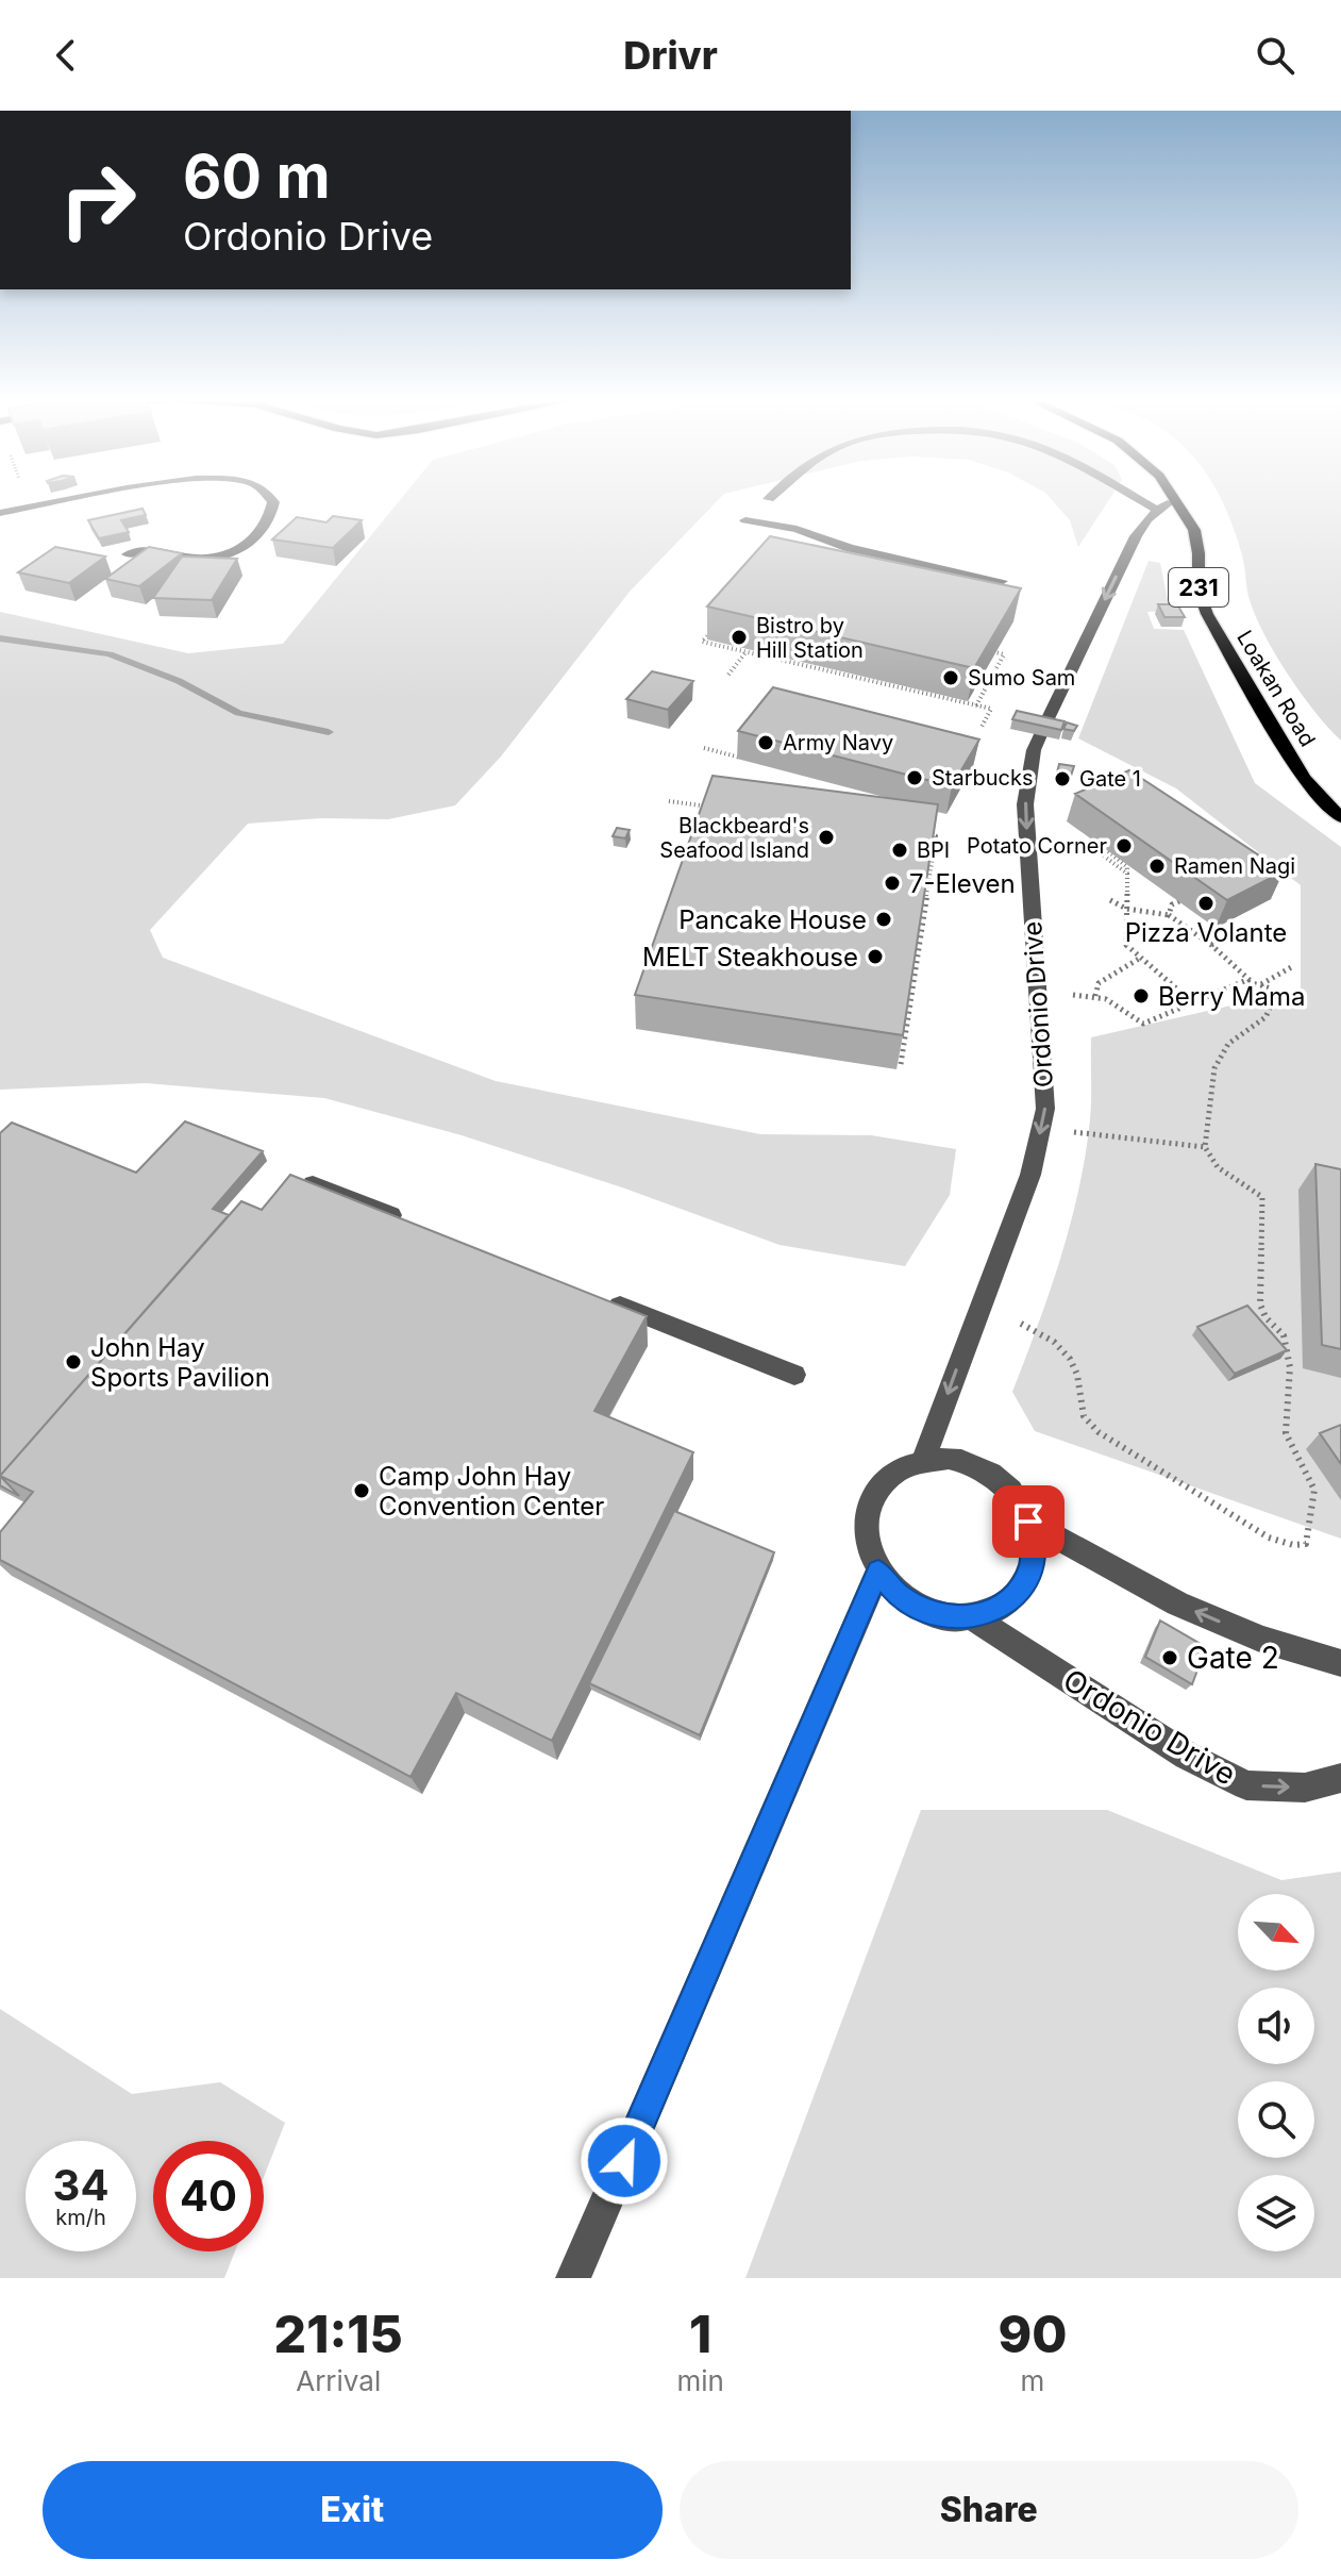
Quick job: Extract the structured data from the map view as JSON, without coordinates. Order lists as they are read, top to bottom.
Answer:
{
  "streets": {
    "main road": ["231", "Loakan Road"],
    "street": ["Ordonio Drive"]
  },
  "places": [
    "Bistro by Hill Station",
    "Sumo Sam",
    "Army Navy",
    "Starbucks",
    "Gate 1",
    "Blackbeard's Seafood Island",
    "Potato Corner",
    "BPI",
    "Ramen Nagi",
    "7-Eleven",
    "Pizza Volante",
    "Pancake House",
    "MELT Steakhouse",
    "Berry Mama",
    "John Hay Sports Pavilion",
    "Camp John Hay Convention Center",
    "Gate 2"
  ],
  "north": "bottom right",
  "page": {
    "header": "Drivr",
    "turn": ["60 m", "Ordonio Drive"],
    "speed": "34 km/h",
    "limit": "40",
    "eta": [
      "21:15",
      "Arrival",
      "1",
      "min",
      "90",
      "m"
    ],
    "buttons": ["Exit", "Share"]
  }
}
